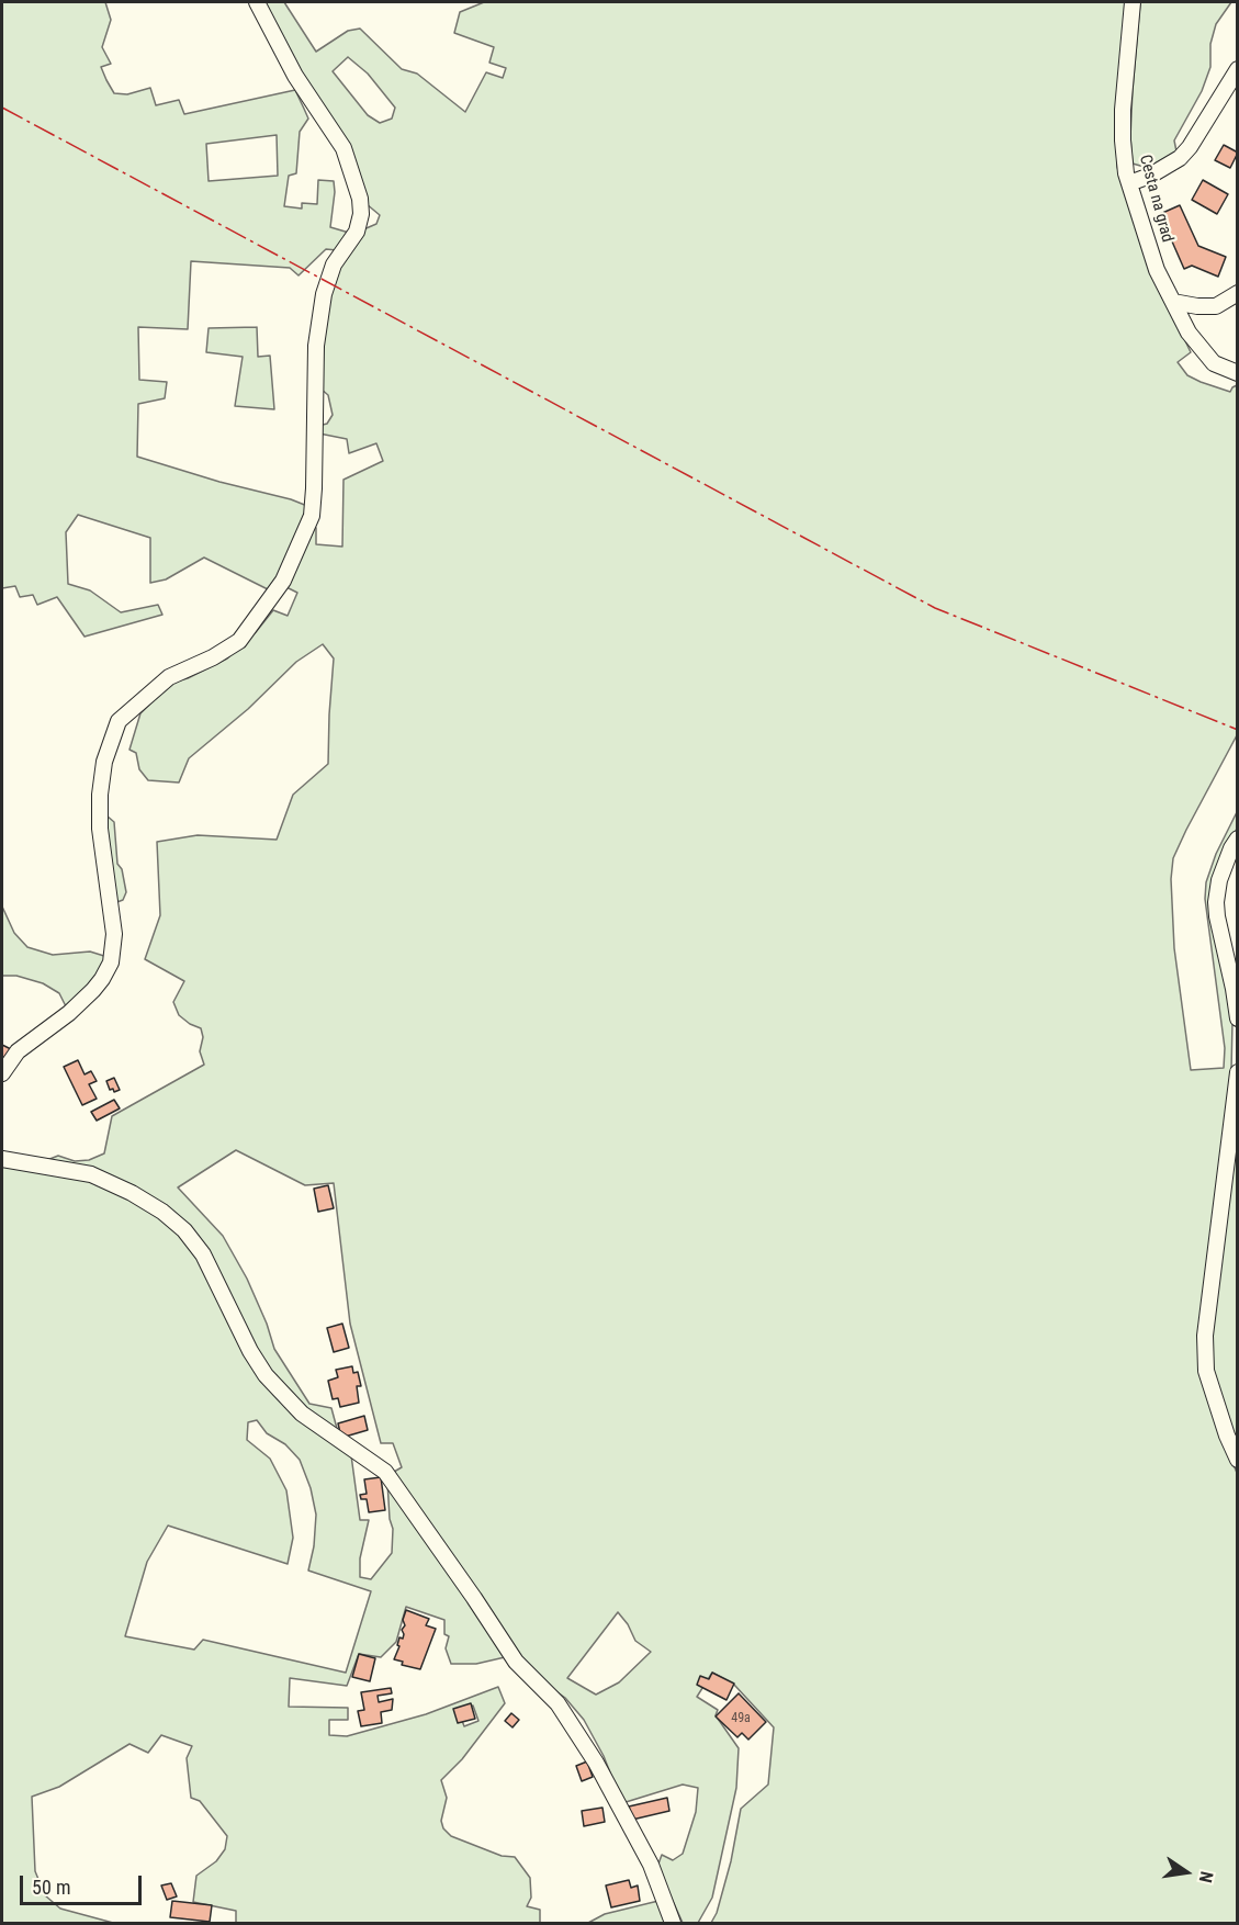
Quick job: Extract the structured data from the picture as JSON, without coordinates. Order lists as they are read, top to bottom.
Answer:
{
  "streets": {
    "street": ["Cesta na grad"]
  },
  "house_numbers": ["49a"],
  "scale_bar": "50 m",
  "north": "right"
}
